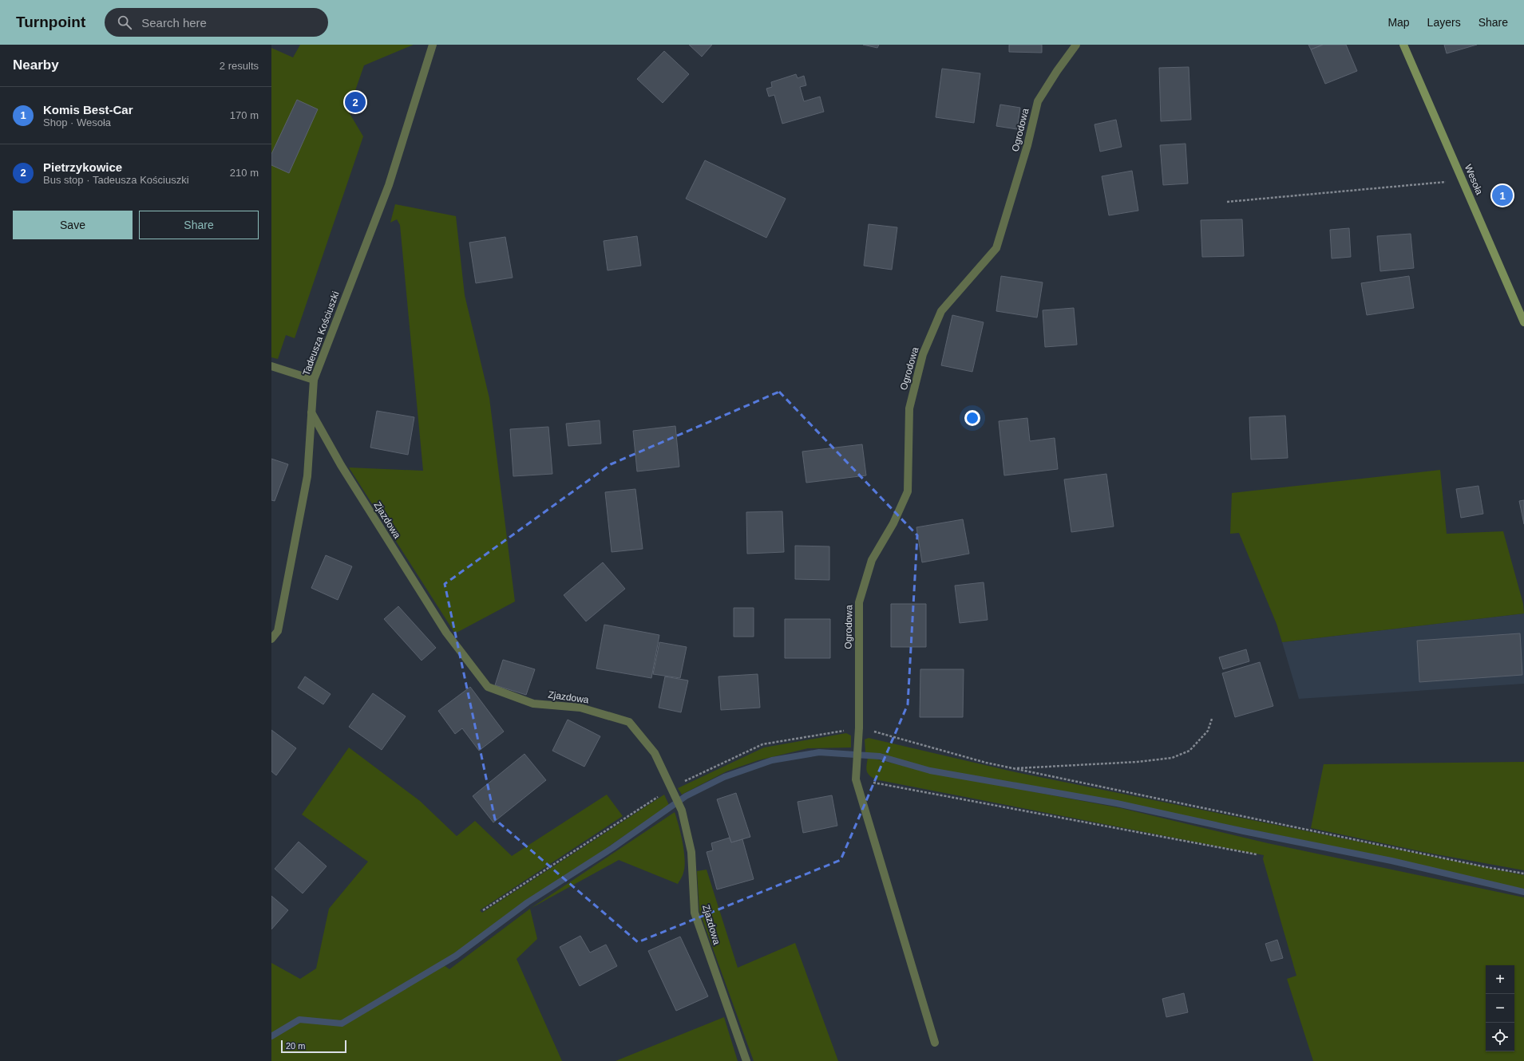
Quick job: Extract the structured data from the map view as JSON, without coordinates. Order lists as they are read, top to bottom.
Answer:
{
  "streets": {
    "main road": ["Wesoła"],
    "street": ["Ogrodowa", "Tadeusza Kościuszki", "Zjazdowa"]
  },
  "crossings": [
    ["Tadeusza Kościuszki", "Zjazdowa"]
  ],
  "scale_bar": "20 m",
  "page": {
    "header": "Turnpoint",
    "search": "Search here",
    "nav": ["Map", "Layers", "Share"],
    "heading": ["Nearby", "2 results"],
    "list": [
      {
        "mark": "1",
        "name": "Komis Best-Car",
        "note": "Shop · Wesoła",
        "value": "170 m"
      },
      {
        "mark": "2",
        "name": "Pietrzykowice",
        "note": "Bus stop · Tadeusza Kościuszki",
        "value": "210 m"
      }
    ],
    "pins": ["2", "1"],
    "buttons": ["Save", "Share"],
    "map_buttons": ["+", "−"],
    "scale": "20 m"
  }
}
